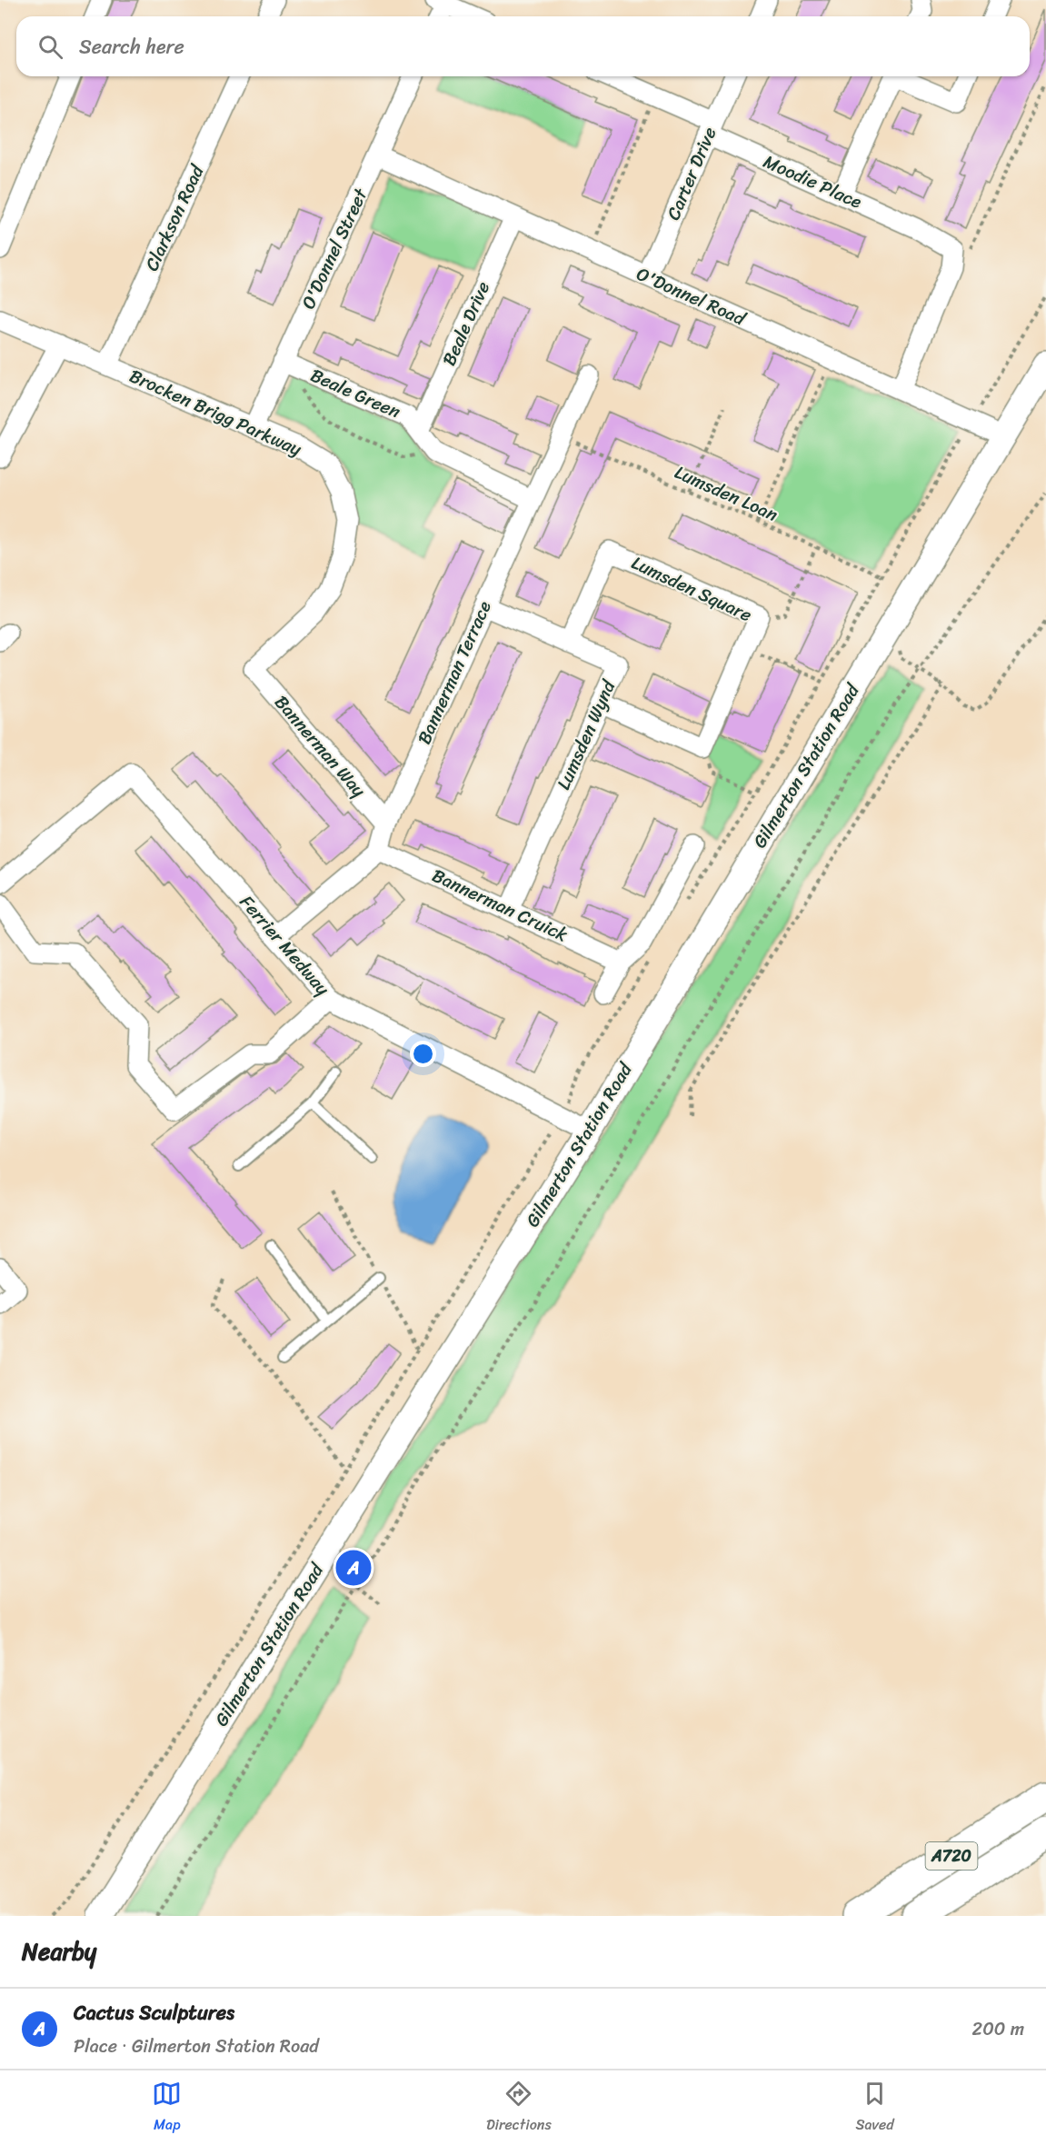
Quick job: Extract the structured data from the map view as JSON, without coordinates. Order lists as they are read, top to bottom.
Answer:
{
  "streets": {
    "highway": ["A720"],
    "street": [
      "Carter Drive",
      "Moodie Place",
      "Clarkson Road",
      "O'Donnel Street",
      "O'Donnel Road",
      "Beale Drive",
      "Beale Green",
      "Brocken Brigg Parkway",
      "Lumsden Square",
      "Bannerman Terrace",
      "Lumsden Wynd",
      "Bannerman Way",
      "Gilmerton Station Road",
      "Bannerman Cruick",
      "Ferrier Medway"
    ],
    "path": ["Lumsden Loan"]
  },
  "crossings": [
    ["Carter Drive", "Moodie Place"],
    ["Carter Drive", "O'Donnel Road"],
    ["Clarkson Road", "Brocken Brigg Parkway"],
    ["O'Donnel Street", "O'Donnel Road"],
    ["O'Donnel Street", "Beale Green"],
    ["O'Donnel Street", "Brocken Brigg Parkway"],
    ["O'Donnel Road", "Beale Drive"],
    ["O'Donnel Road", "Gilmerton Station Road"],
    ["Beale Drive", "Beale Green"],
    ["Beale Green", "Bannerman Terrace"],
    ["Brocken Brigg Parkway", "Bannerman Way"],
    ["Lumsden Loan", "Bannerman Terrace"],
    ["Lumsden Square", "Lumsden Wynd"],
    ["Bannerman Terrace", "Lumsden Wynd"],
    ["Bannerman Terrace", "Bannerman Way"],
    ["Bannerman Terrace", "Bannerman Cruick"],
    ["Lumsden Wynd", "Bannerman Cruick"],
    ["Gilmerton Station Road", "Ferrier Medway"]
  ],
  "page": {
    "search": "Search here",
    "pins": "A",
    "heading": "Nearby",
    "list": [
      {
        "mark": "A",
        "name": "Cactus Sculptures",
        "note": "Place · Gilmerton Station Road",
        "value": "200 m"
      }
    ],
    "nav": ["Map", "Directions", "Saved"]
  }
}
